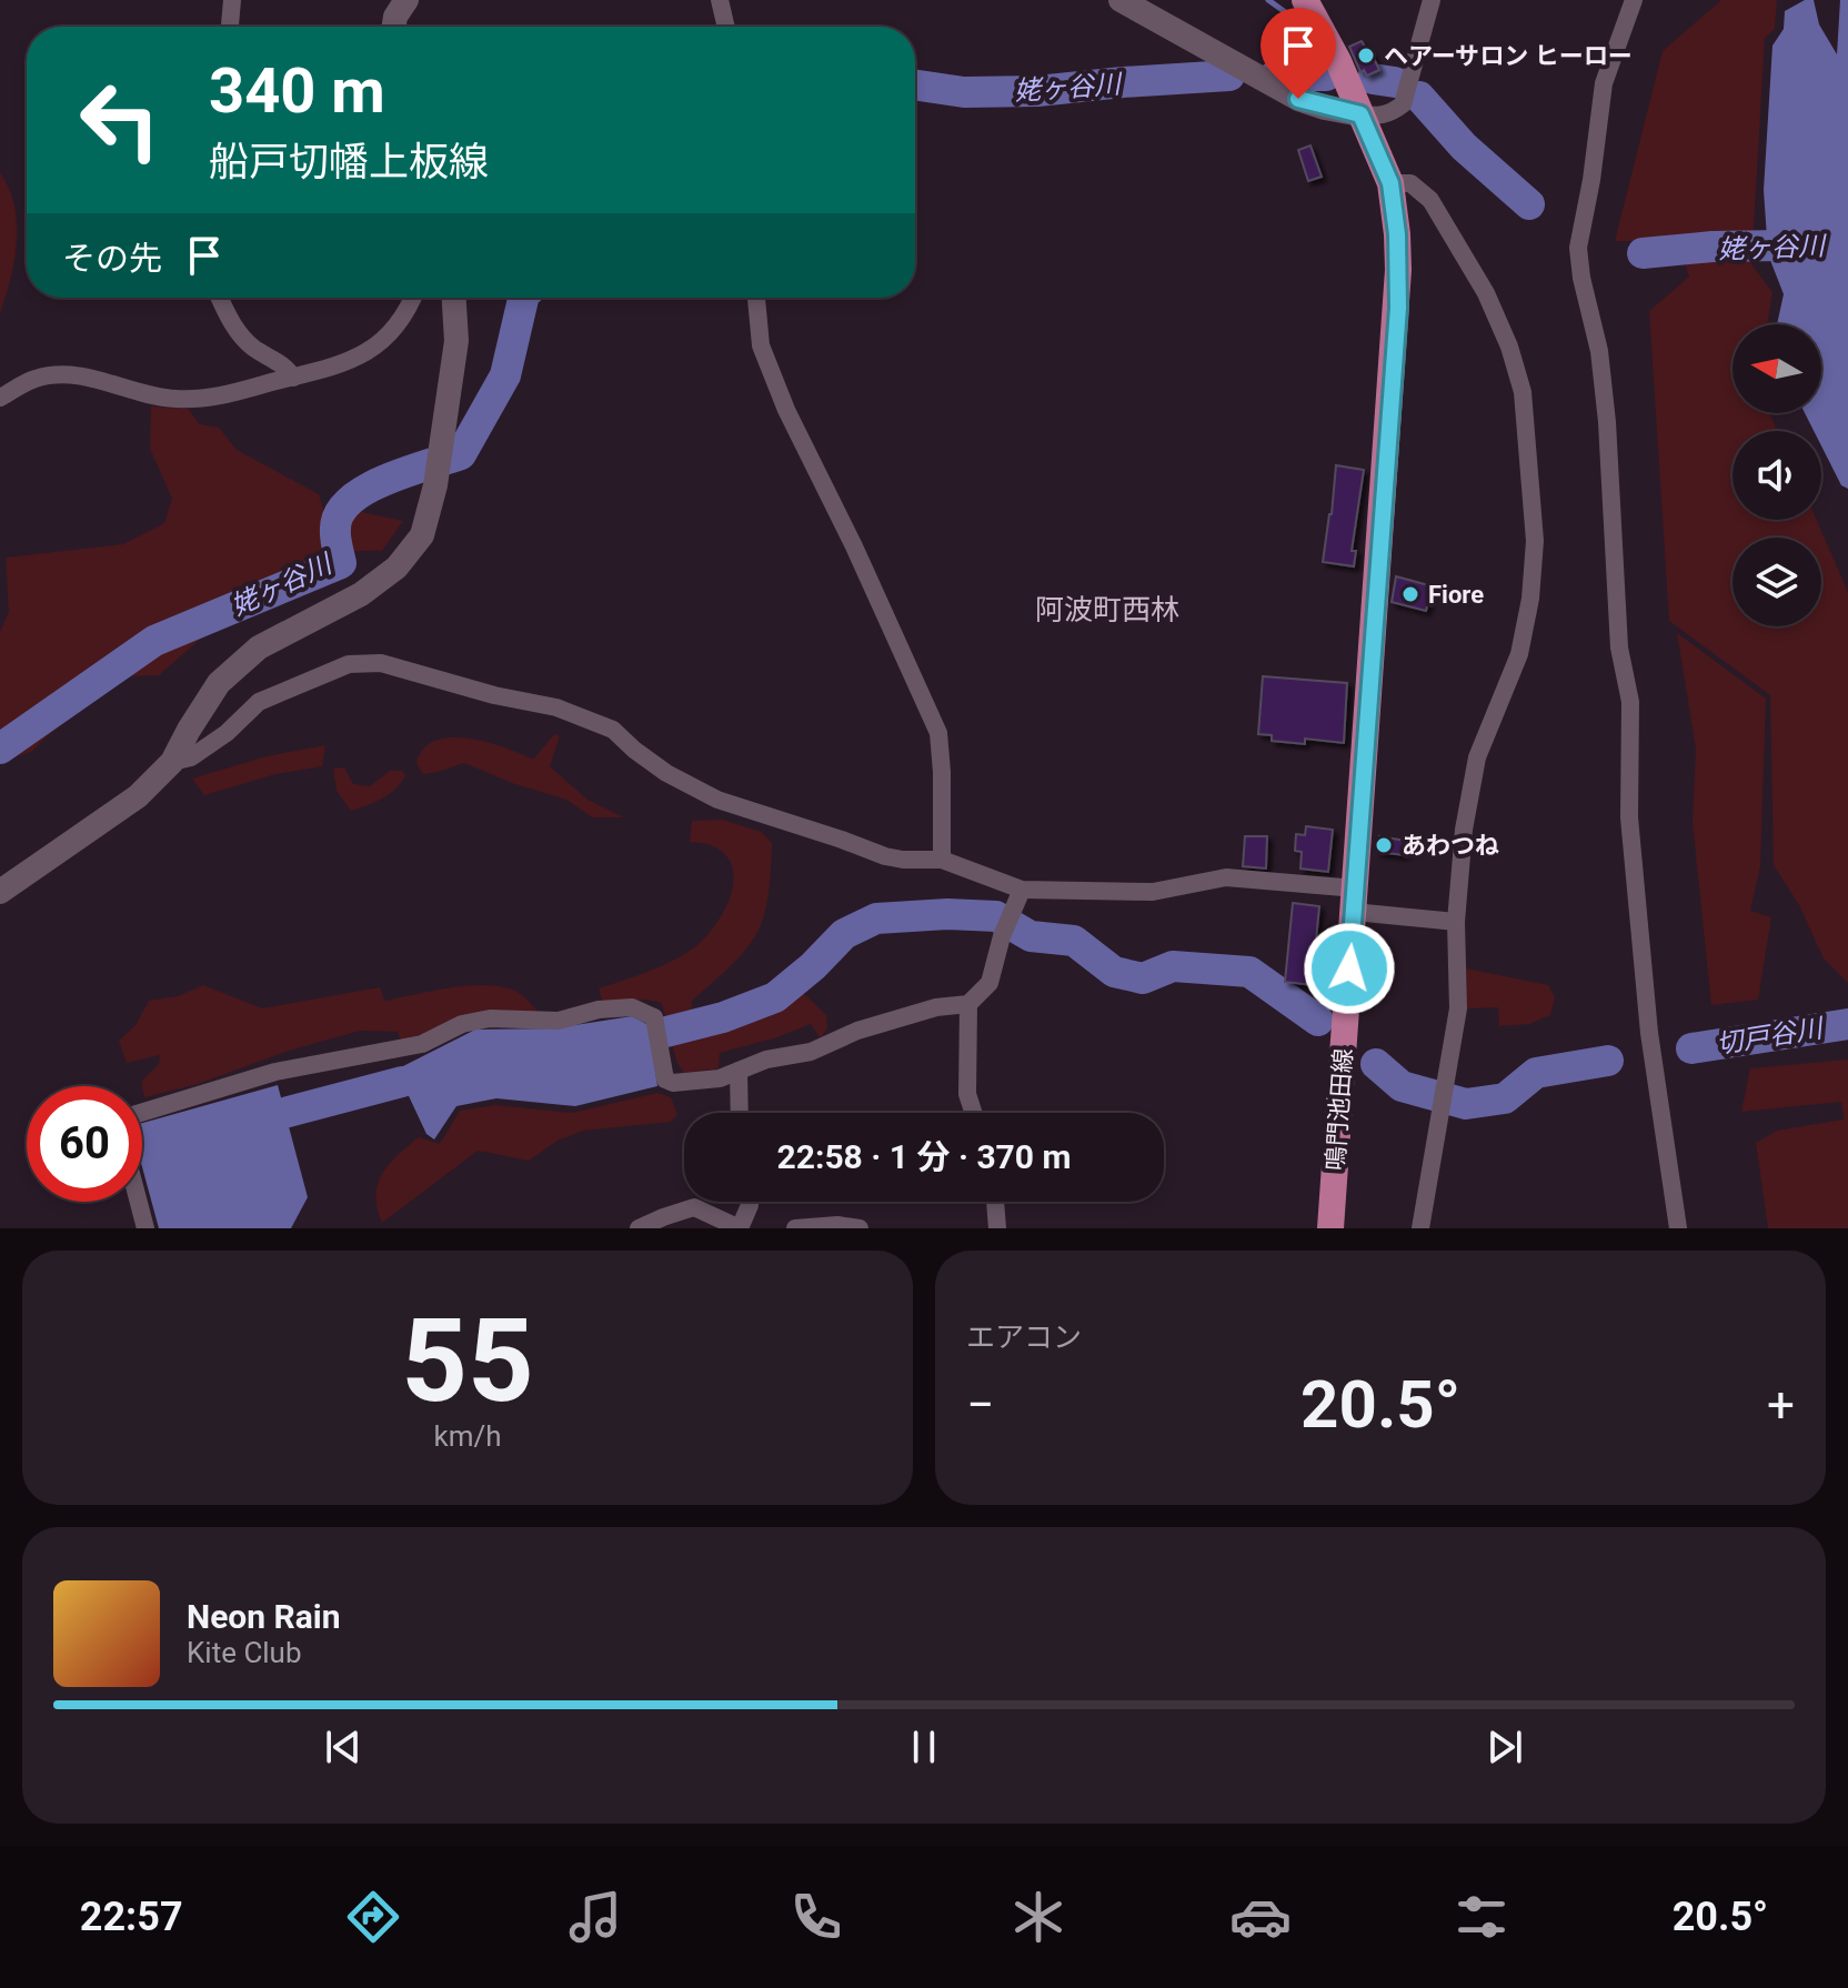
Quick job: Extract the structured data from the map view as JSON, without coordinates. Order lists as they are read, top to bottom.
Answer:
{
  "streets": {
    "main road": ["鳴門池田線"]
  },
  "districts": ["阿波町西林"],
  "water": ["姥ヶ谷川", "切戸谷川"],
  "places": ["ヘアーサロン ヒーロー", "Fiore", "あわつね"],
  "north": "left",
  "page": {
    "turn": ["340 m", "船戸切幡上板線"],
    "then": "その先",
    "limit": "60",
    "trip": "22:58 · 1 分 · 370 m",
    "tile": [
      ["55", "km/h"],
      "エアコン"
    ],
    "heat": ["−", "20.5°", "+"],
    "song": ["Neon Rain", "Kite Club"],
    "tabs": ["22:57", "20.5°"]
  }
}
